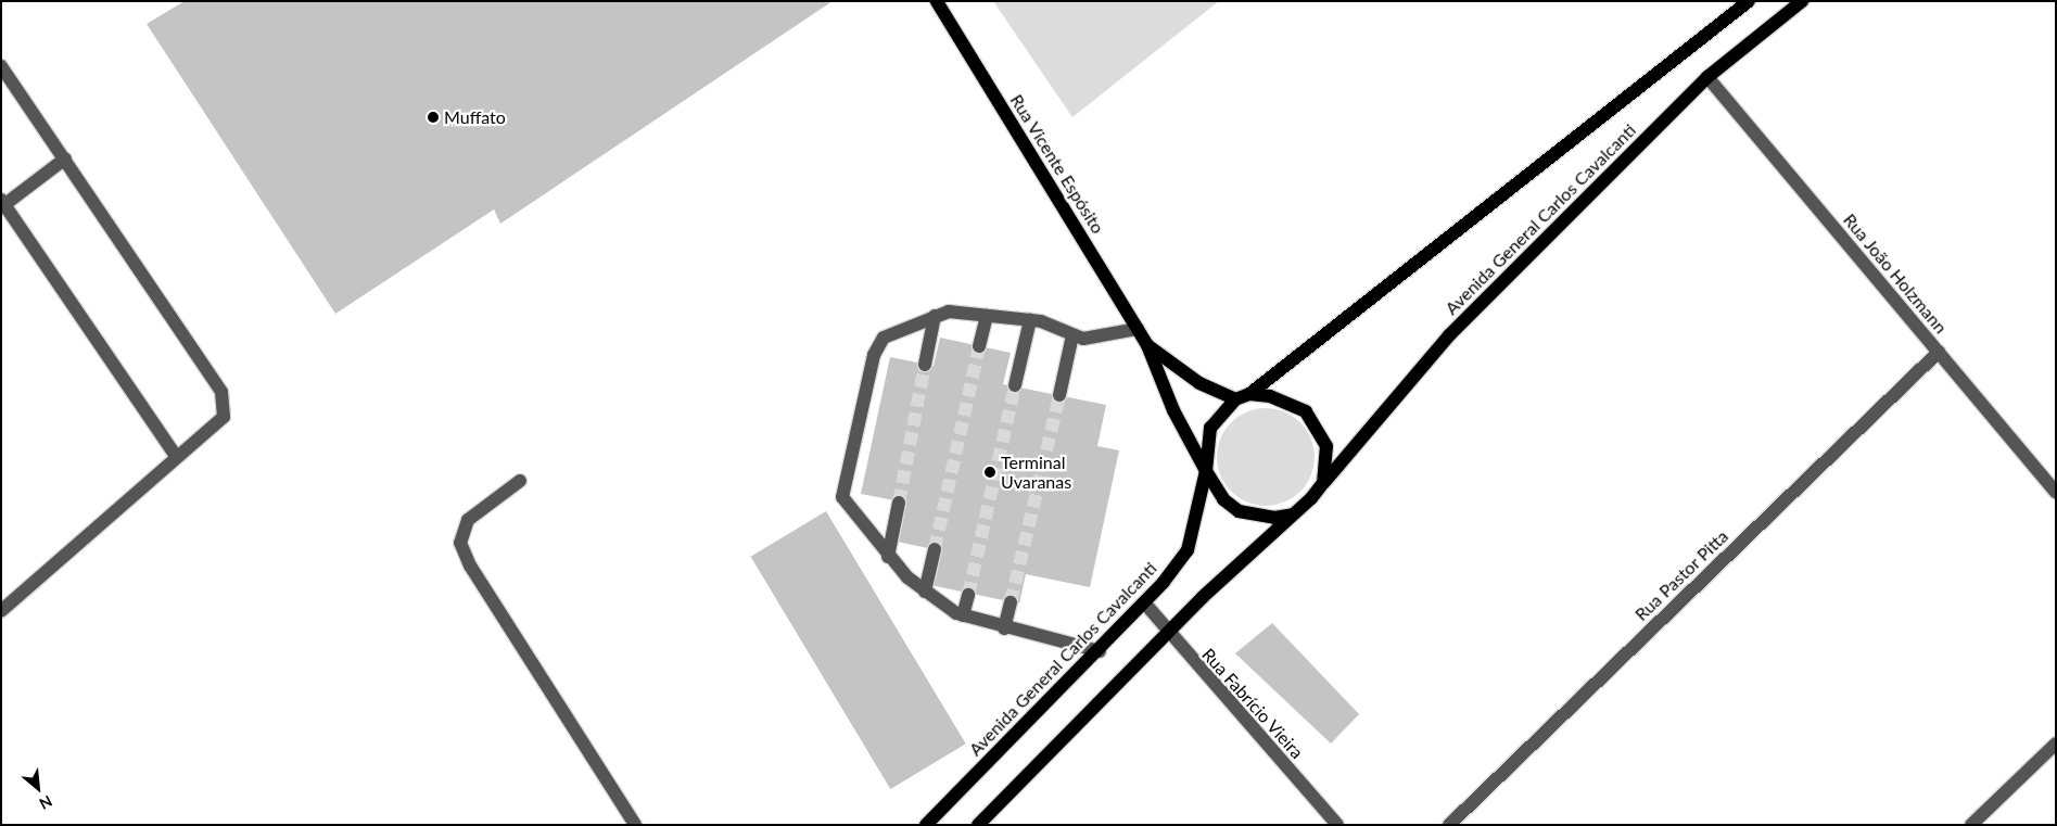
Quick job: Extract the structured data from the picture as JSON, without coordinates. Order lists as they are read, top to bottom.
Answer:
{
  "streets": {
    "main road": ["Rua Vicente Espósito", "Avenida General Carlos Cavalcanti"],
    "street": ["Rua João Holzmann", "Rua Pastor Pitta", "Rua Fabrício Vieira"]
  },
  "crossings": [
    ["Rua Vicente Espósito", "Avenida General Carlos Cavalcanti"],
    ["Avenida General Carlos Cavalcanti", "Rua João Holzmann"],
    ["Avenida General Carlos Cavalcanti", "Rua Fabrício Vieira"],
    ["Rua João Holzmann", "Rua Pastor Pitta"]
  ],
  "places": ["Muffato", "Terminal Uvaranas"],
  "north": "bottom right"
}
